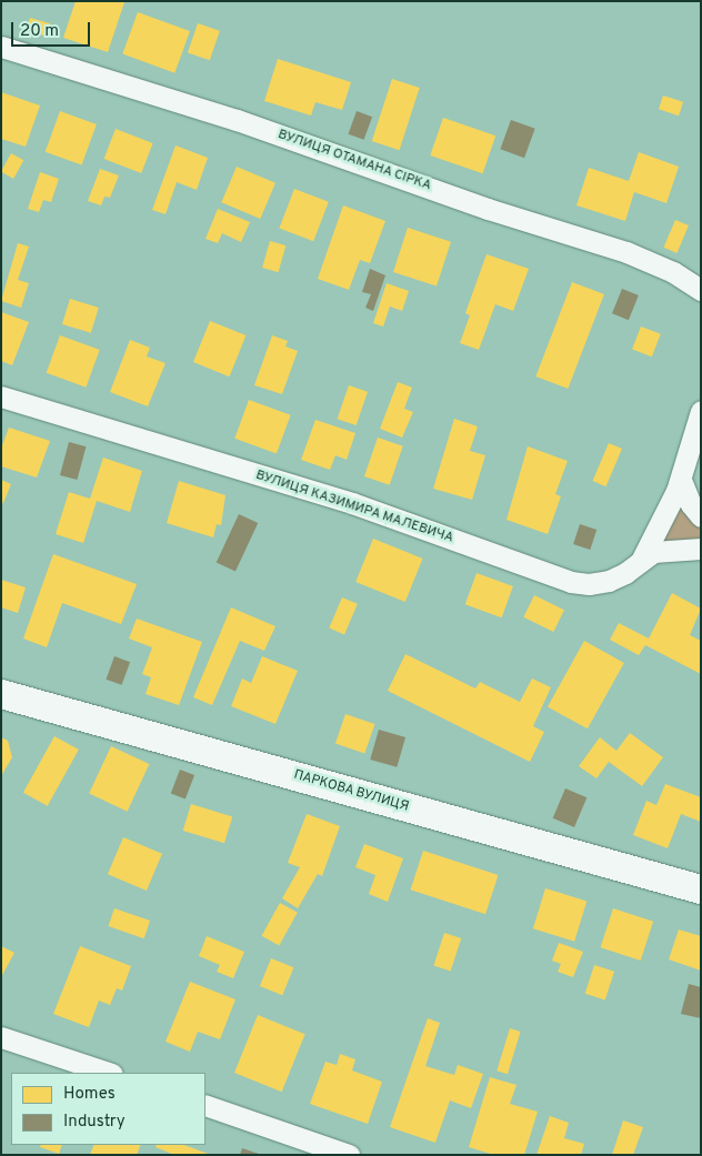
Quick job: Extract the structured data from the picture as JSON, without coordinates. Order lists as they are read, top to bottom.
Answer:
{
  "streets": {
    "street": ["ВУЛИЦЯ ОТАМАНА СІРКА", "ВУЛИЦЯ КАЗИМИРА МАЛЕВИЧА", "ПАРКОВА ВУЛИЦЯ"]
  },
  "legend": ["Homes", "Industry"],
  "scale_bar": "20 m"
}
